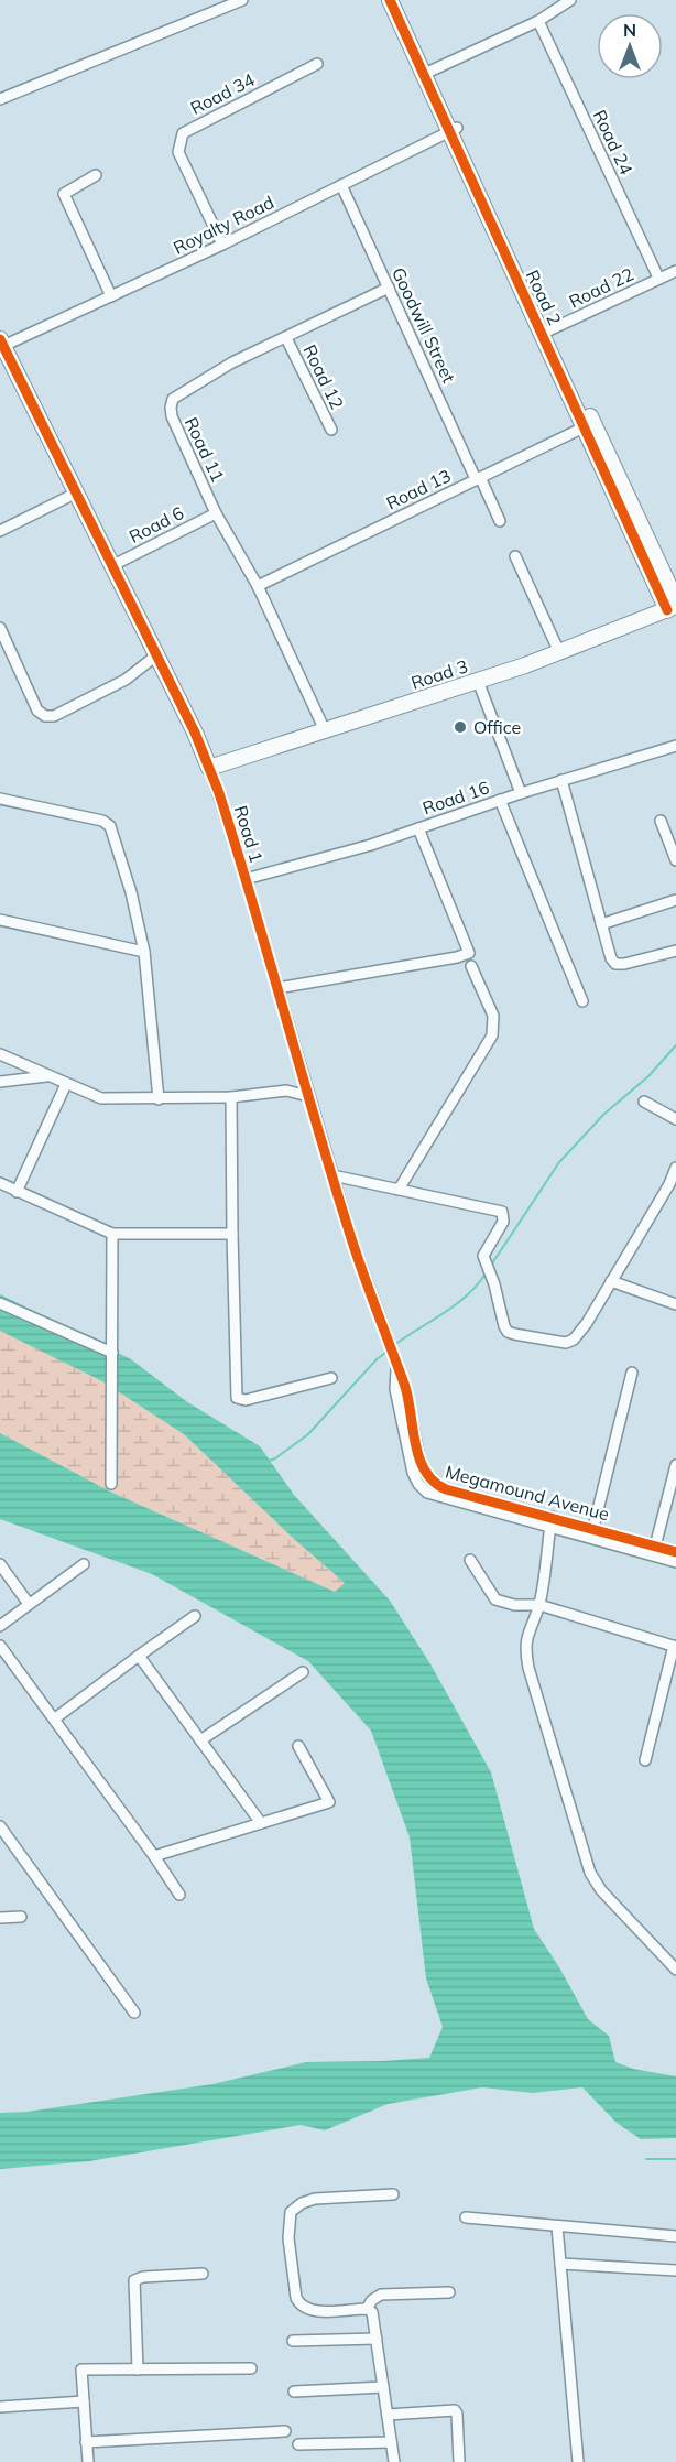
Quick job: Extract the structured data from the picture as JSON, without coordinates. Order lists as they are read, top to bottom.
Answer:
{
  "streets": {
    "street": [
      "Road 34",
      "Road 24",
      "Royalty Road",
      "Road 22",
      "Road 2",
      "Goodwill Street",
      "Road 12",
      "Road 11",
      "Road 13",
      "Road 6",
      "Road 3",
      "Road 16",
      "Road 1",
      "Megamound Avenue"
    ]
  },
  "crossings": [
    ["Road 34", "Royalty Road"],
    ["Road 24", "Road 22"],
    ["Royalty Road", "Road 2"],
    ["Royalty Road", "Goodwill Street"],
    ["Royalty Road", "Road 1"],
    ["Road 22", "Road 2"],
    ["Road 2", "Road 13"],
    ["Road 2", "Road 3"],
    ["Goodwill Street", "Road 11"],
    ["Goodwill Street", "Road 13"],
    ["Road 12", "Road 11"],
    ["Road 11", "Road 13"],
    ["Road 11", "Road 6"],
    ["Road 11", "Road 3"],
    ["Road 6", "Road 1"],
    ["Road 3", "Road 1"],
    ["Road 16", "Road 1"],
    ["Road 1", "Megamound Avenue"]
  ],
  "places": ["Office"],
  "north": "top"
}
